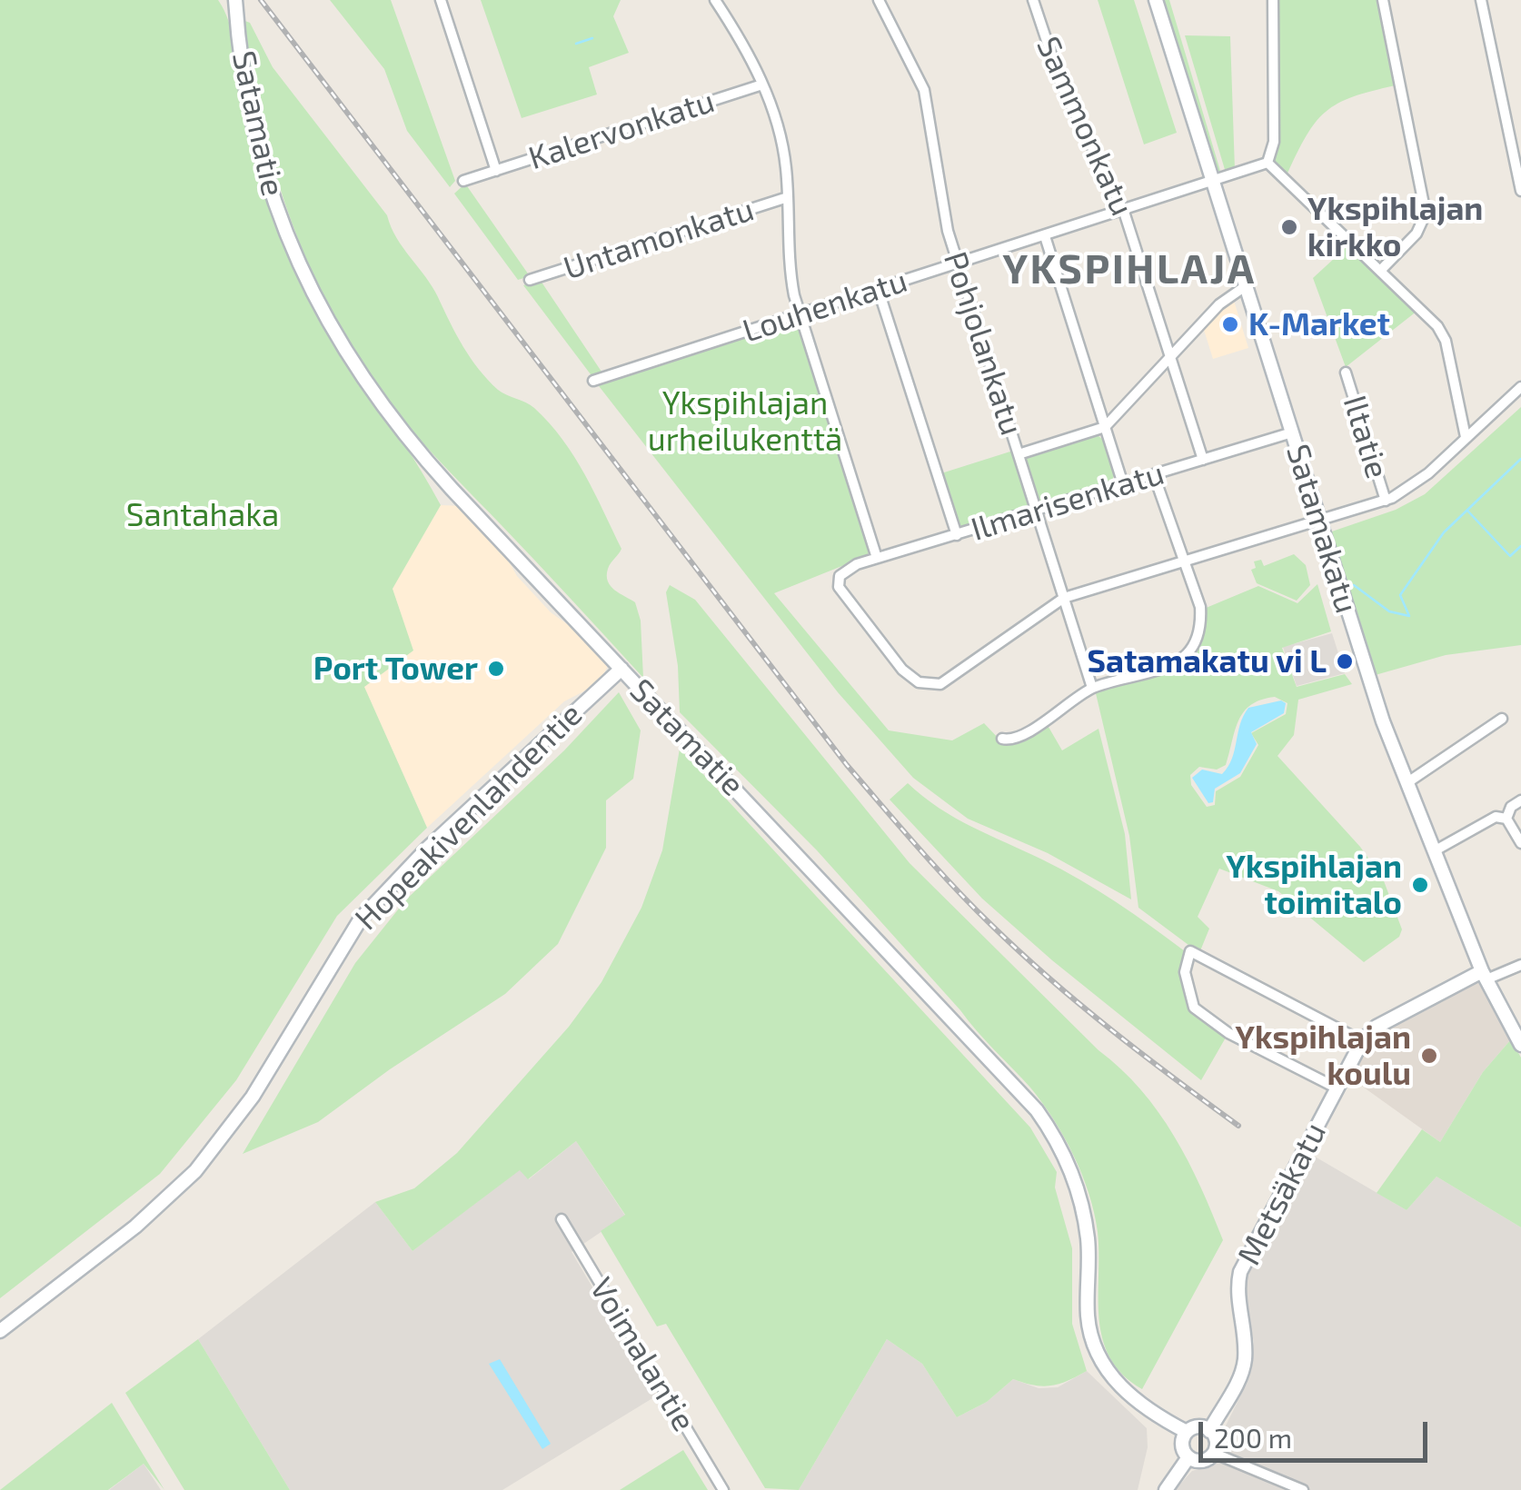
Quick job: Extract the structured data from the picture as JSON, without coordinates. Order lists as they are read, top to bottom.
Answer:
{
  "streets": {
    "street": [
      "Satamatie",
      "Sammonkatu",
      "Kalervonkatu",
      "Untamonkatu",
      "Louhenkatu",
      "Pohjolankatu",
      "Iltatie",
      "Ilmarisenkatu",
      "Satamakatu",
      "Hopeakivenlahdentie",
      "Metsäkatu",
      "Voimalantie"
    ]
  },
  "crossings": [
    ["Satamatie", "Hopeakivenlahdentie"],
    ["Satamatie", "Metsäkatu"],
    ["Sammonkatu", "Louhenkatu"],
    ["Sammonkatu", "Ilmarisenkatu"],
    ["Louhenkatu", "Pohjolankatu"],
    ["Louhenkatu", "Satamakatu"],
    ["Pohjolankatu", "Ilmarisenkatu"],
    ["Ilmarisenkatu", "Satamakatu"],
    ["Satamakatu", "Metsäkatu"]
  ],
  "districts": ["YKSPIHLAJA"],
  "parks": ["Ykspihlajan urheilukenttä", "Santahaka"],
  "places": [
    "Ykspihlajan kirkko",
    "K-Market",
    "Satamakatu vi L",
    "Port Tower",
    "Ykspihlajan toimitalo",
    "Ykspihlajan koulu"
  ],
  "scale_bar": "200 m"
}
